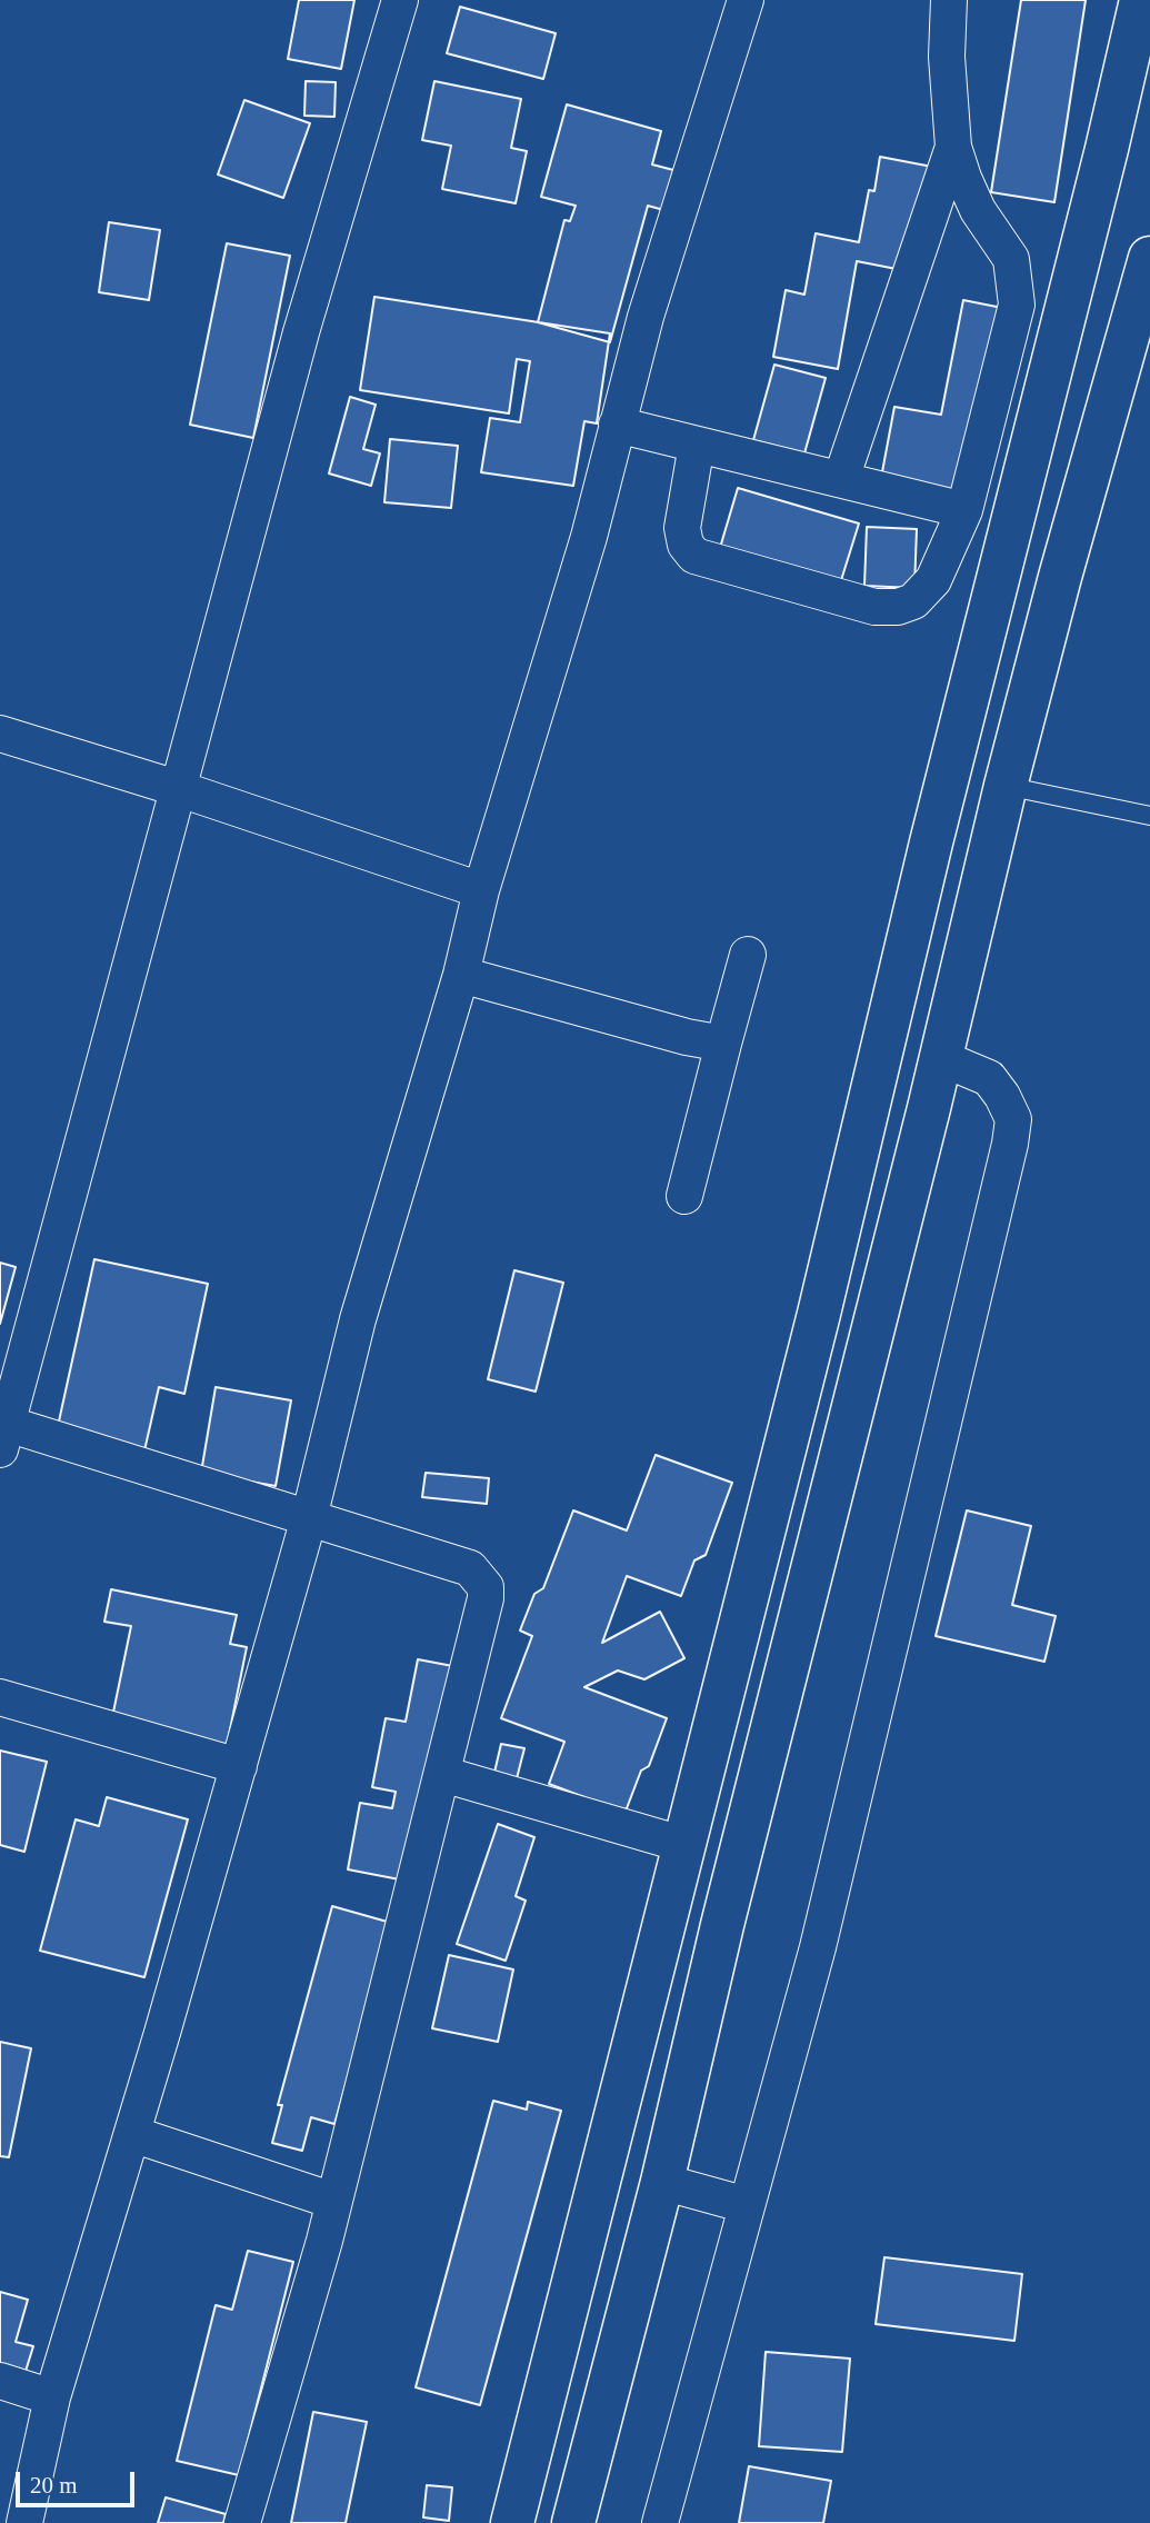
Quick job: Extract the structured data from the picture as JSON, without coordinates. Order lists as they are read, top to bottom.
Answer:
{
  "scale_bar": "20 m"
}
